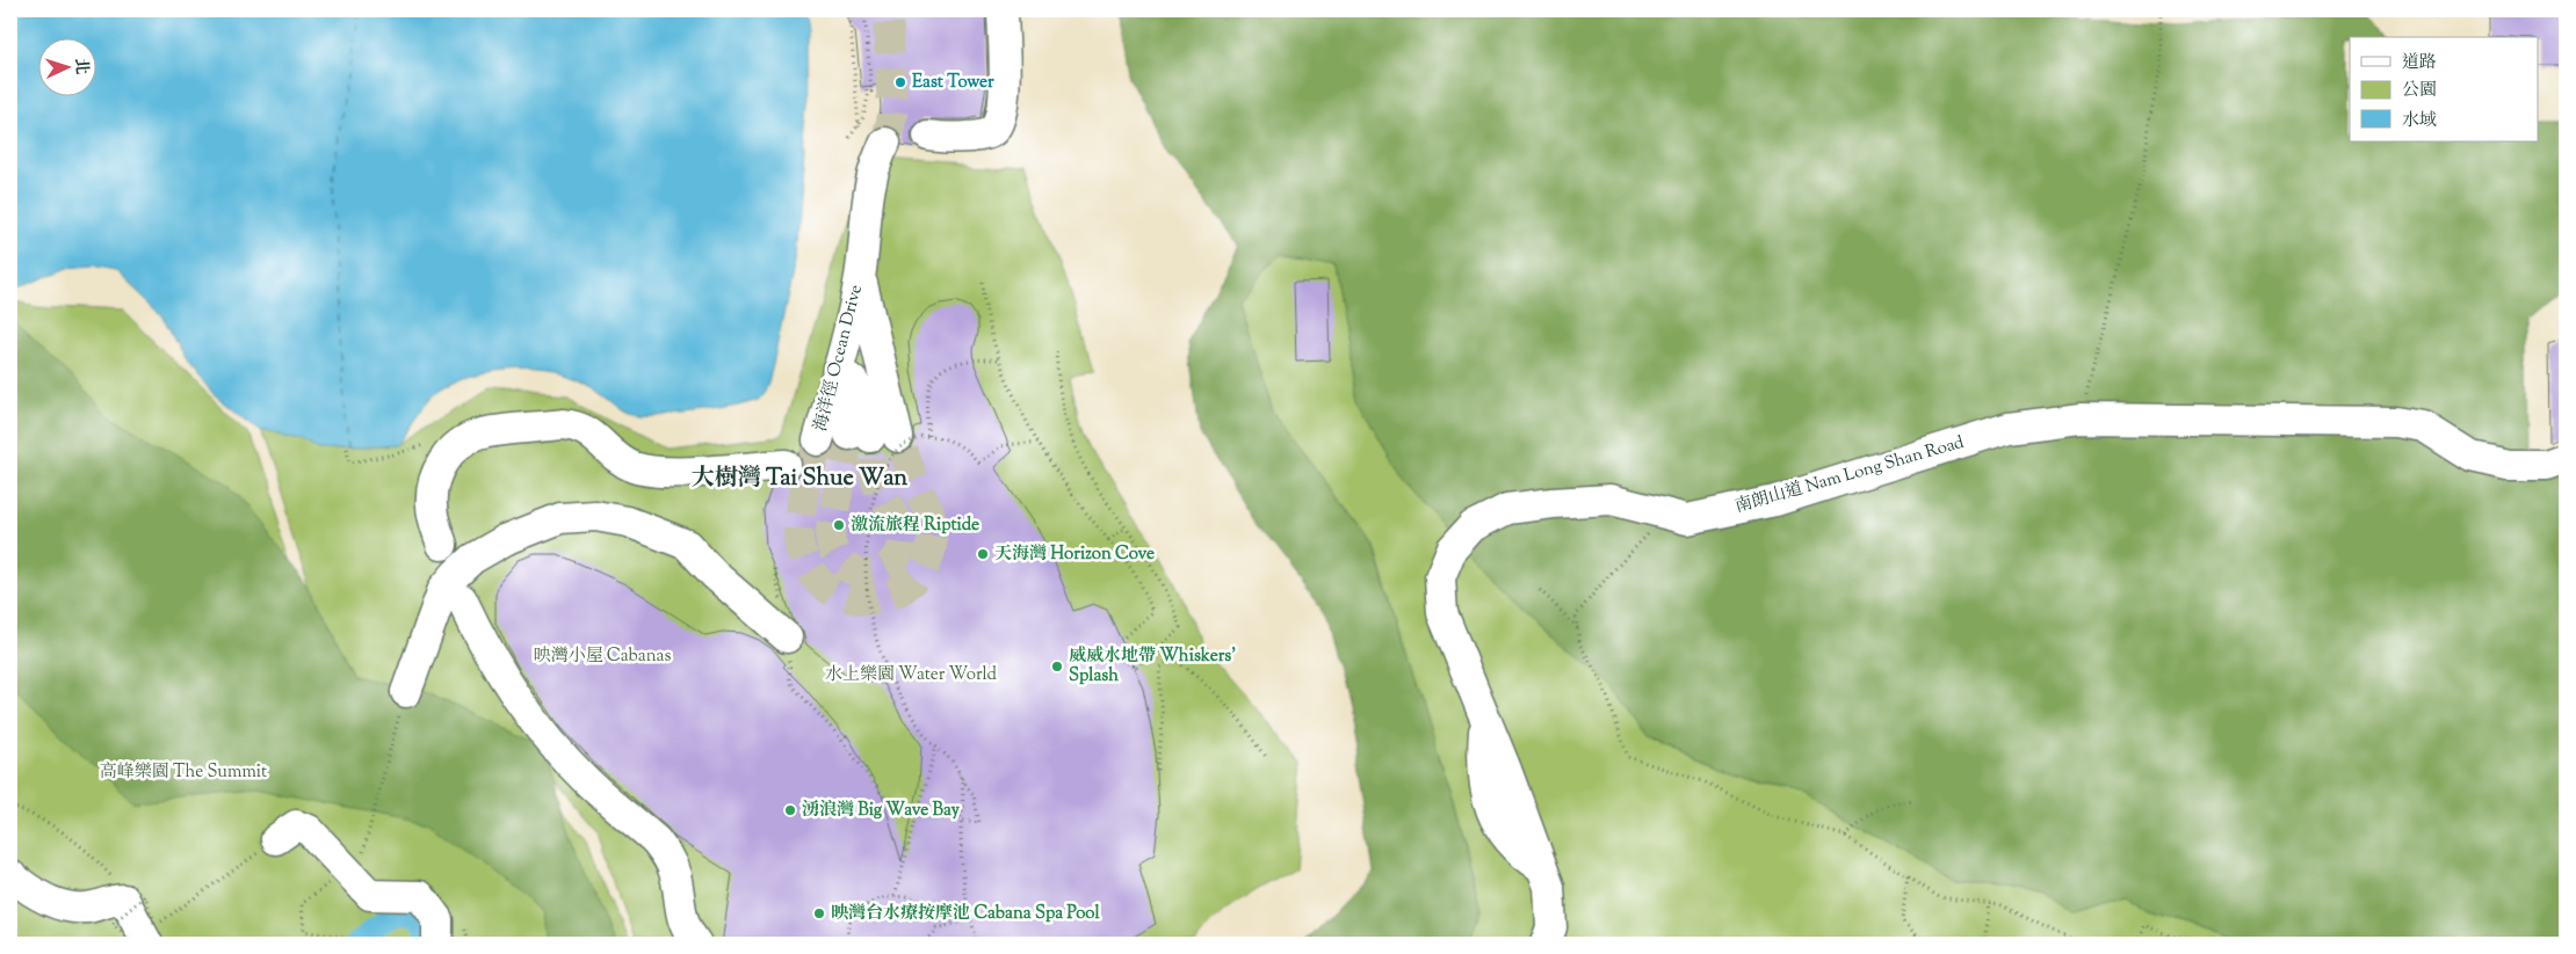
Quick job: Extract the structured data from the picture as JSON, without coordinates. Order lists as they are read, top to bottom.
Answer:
{
  "streets": {
    "street": ["海洋徑 Ocean Drive", "南朗山道 Nam Long Shan Road"]
  },
  "districts": ["大樹灣 Tai Shue Wan"],
  "parks": ["映灣小屋 Cabanas", "水上樂園 Water World", "高峰樂園 The Summit"],
  "places": [
    "East Tower",
    "激流旅程 Riptide",
    "天海灣 Horizon Cove",
    "威威水地帶 Whiskers' Splash",
    "湧浪灣 Big Wave Bay",
    "映灣台水療按摩池 Cabana Spa Pool"
  ],
  "legend": ["道路", "公園", "水域"],
  "north": "right"
}
